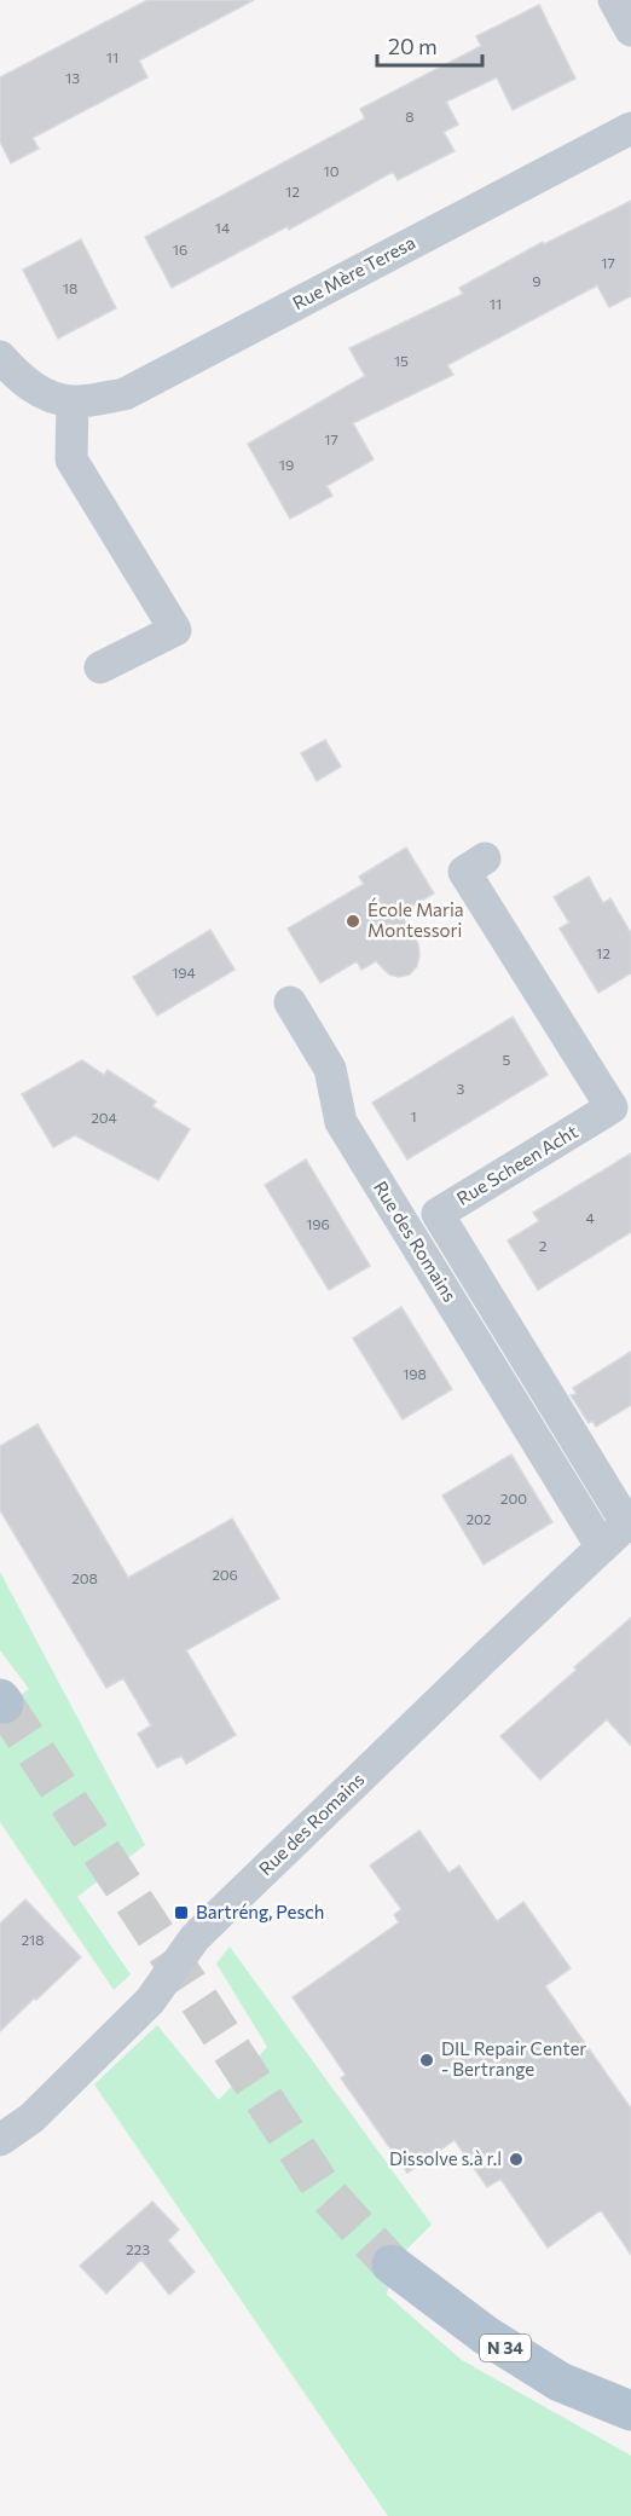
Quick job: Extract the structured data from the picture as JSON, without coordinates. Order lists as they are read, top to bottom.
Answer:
{
  "streets": {
    "main road": ["N 34"],
    "street": ["Rue Mère Teresa", "Rue Scheen Acht", "Rue des Romains"]
  },
  "crossings": [
    ["Rue Scheen Acht", "Rue des Romains"]
  ],
  "places": {
    "other": ["École Maria Montessori", "DIL Repair Center - Bertrange", "Dissolve s.à r.l"],
    "transit": ["Bartréng, Pesch"]
  },
  "house_numbers": [
    "11",
    "13",
    "8",
    "10",
    "12",
    "14",
    "16",
    "17",
    "9",
    "18",
    "11",
    "15",
    "17",
    "19",
    "12",
    "194",
    "5",
    "3",
    "1",
    "204",
    "4",
    "196",
    "2",
    "198",
    "200",
    "202",
    "206",
    "208",
    "218",
    "223"
  ],
  "scale_bar": "20 m"
}
